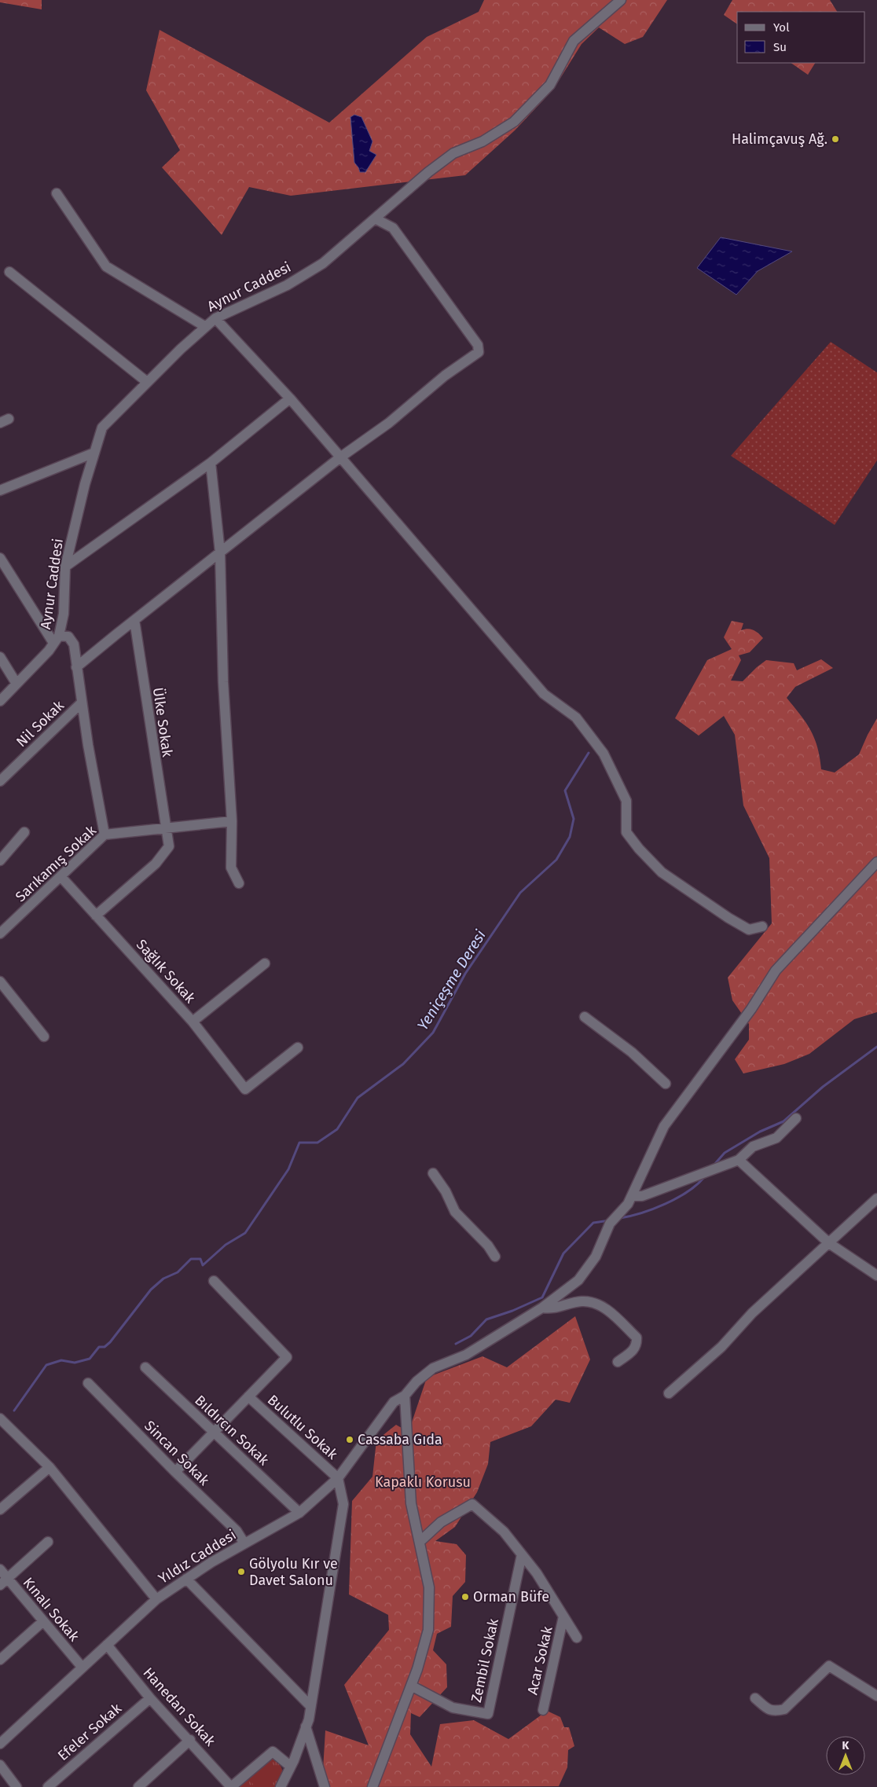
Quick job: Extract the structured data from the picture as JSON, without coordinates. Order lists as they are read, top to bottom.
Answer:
{
  "streets": {
    "street": [
      "Aynur Caddesi",
      "Ülke Sokak",
      "Nil Sokak",
      "Sarıkamış Sokak",
      "Sağlık Sokak",
      "Bulutlu Sokak",
      "Bıldırcın Sokak",
      "Sincan Sokak",
      "Yıldız Caddesi",
      "Kınalı Sokak",
      "Zembil Sokak",
      "Acar Sokak",
      "Hanedan Sokak",
      "Efeler Sokak"
    ]
  },
  "crossings": [
    ["Ülke Sokak", "Sarıkamış Sokak"],
    ["Ülke Sokak", "Sağlık Sokak"],
    ["Sarıkamış Sokak", "Sağlık Sokak"],
    ["Bulutlu Sokak", "Yıldız Caddesi"],
    ["Bıldırcın Sokak", "Yıldız Caddesi"],
    ["Sincan Sokak", "Yıldız Caddesi"],
    ["Yıldız Caddesi", "Kınalı Sokak"],
    ["Yıldız Caddesi", "Hanedan Sokak"],
    ["Hanedan Sokak", "Efeler Sokak"]
  ],
  "water": ["Yeniçeşme Deresi"],
  "parks": ["Kapaklı Korusu"],
  "places": [
    "Halimçavuş Ağ.",
    "Cassaba Gıda",
    "Gölyolu Kır ve Davet Salonu",
    "Orman Büfe"
  ],
  "legend": ["Yol", "Su"],
  "north": "top"
}
